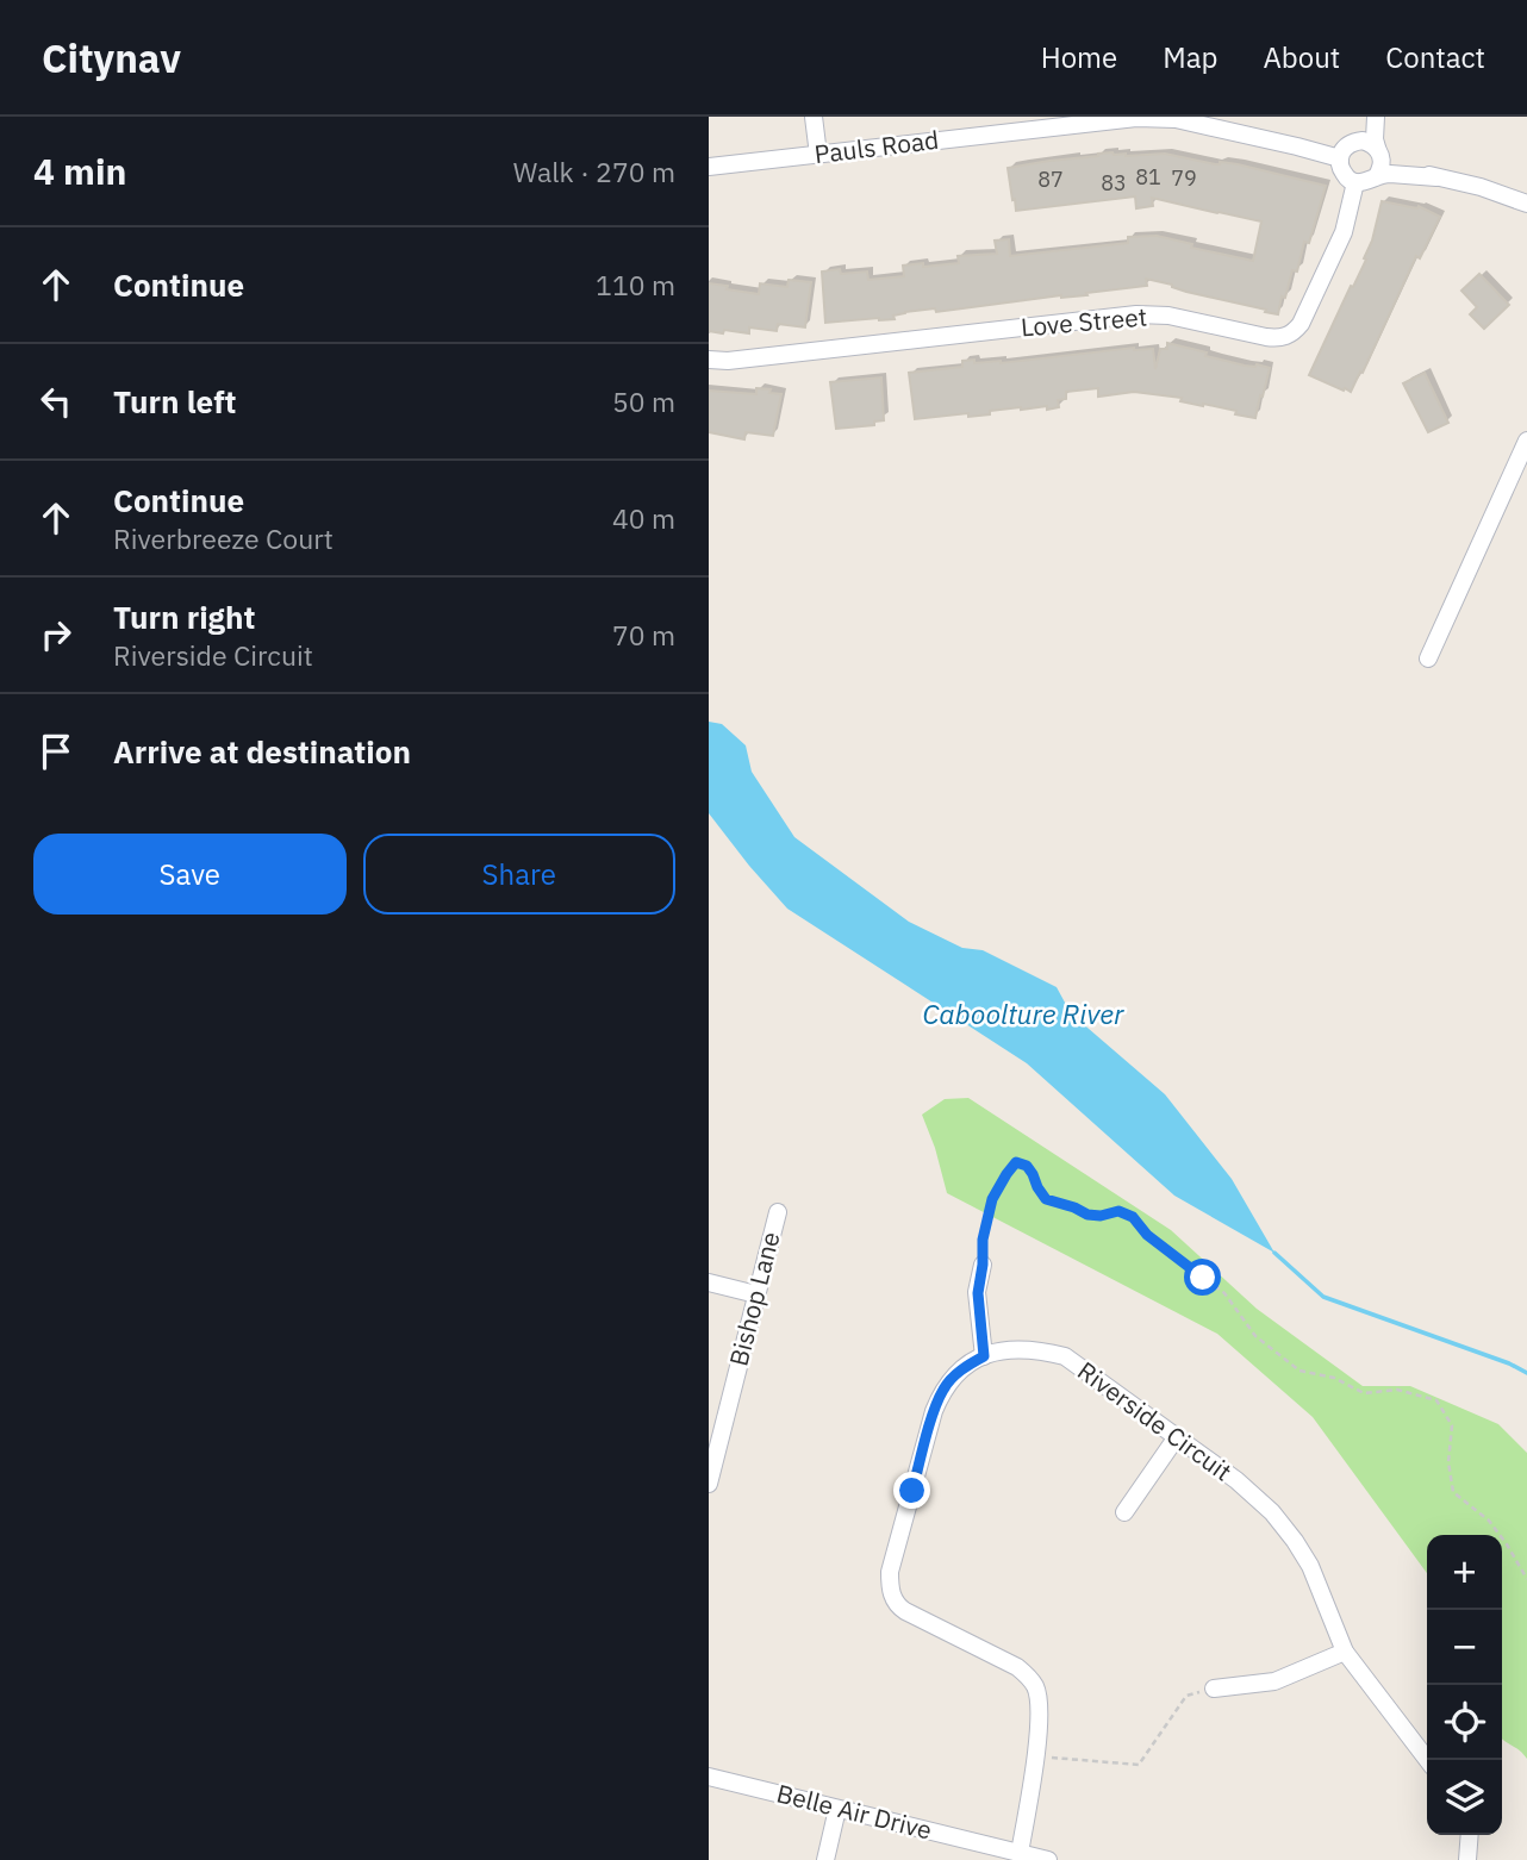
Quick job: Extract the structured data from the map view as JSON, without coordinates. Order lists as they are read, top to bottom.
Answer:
{
  "streets": {
    "street": [
      "Pauls Road",
      "Love Street",
      "Bishop Lane",
      "Riverside Circuit",
      "Belle Air Drive"
    ]
  },
  "crossings": [
    ["Pauls Road", "Love Street"],
    ["Riverside Circuit", "Belle Air Drive"]
  ],
  "water": ["Caboolture River"],
  "house_numbers": [
    "81",
    "79",
    "87",
    "83"
  ],
  "page": {
    "header": "Citynav",
    "nav": [
      "Home",
      "Map",
      "About",
      "Contact"
    ],
    "heading": ["4 min", "Walk · 270 m"],
    "list": [
      ["Continue", "110 m"],
      ["Turn left", "50 m"],
      ["Continue", "Riverbreeze Court", "40 m"],
      ["Turn right", "Riverside Circuit", "70 m"],
      "Arrive at destination"
    ],
    "buttons": ["Save", "Share"],
    "map_buttons": ["+", "−"]
  }
}
